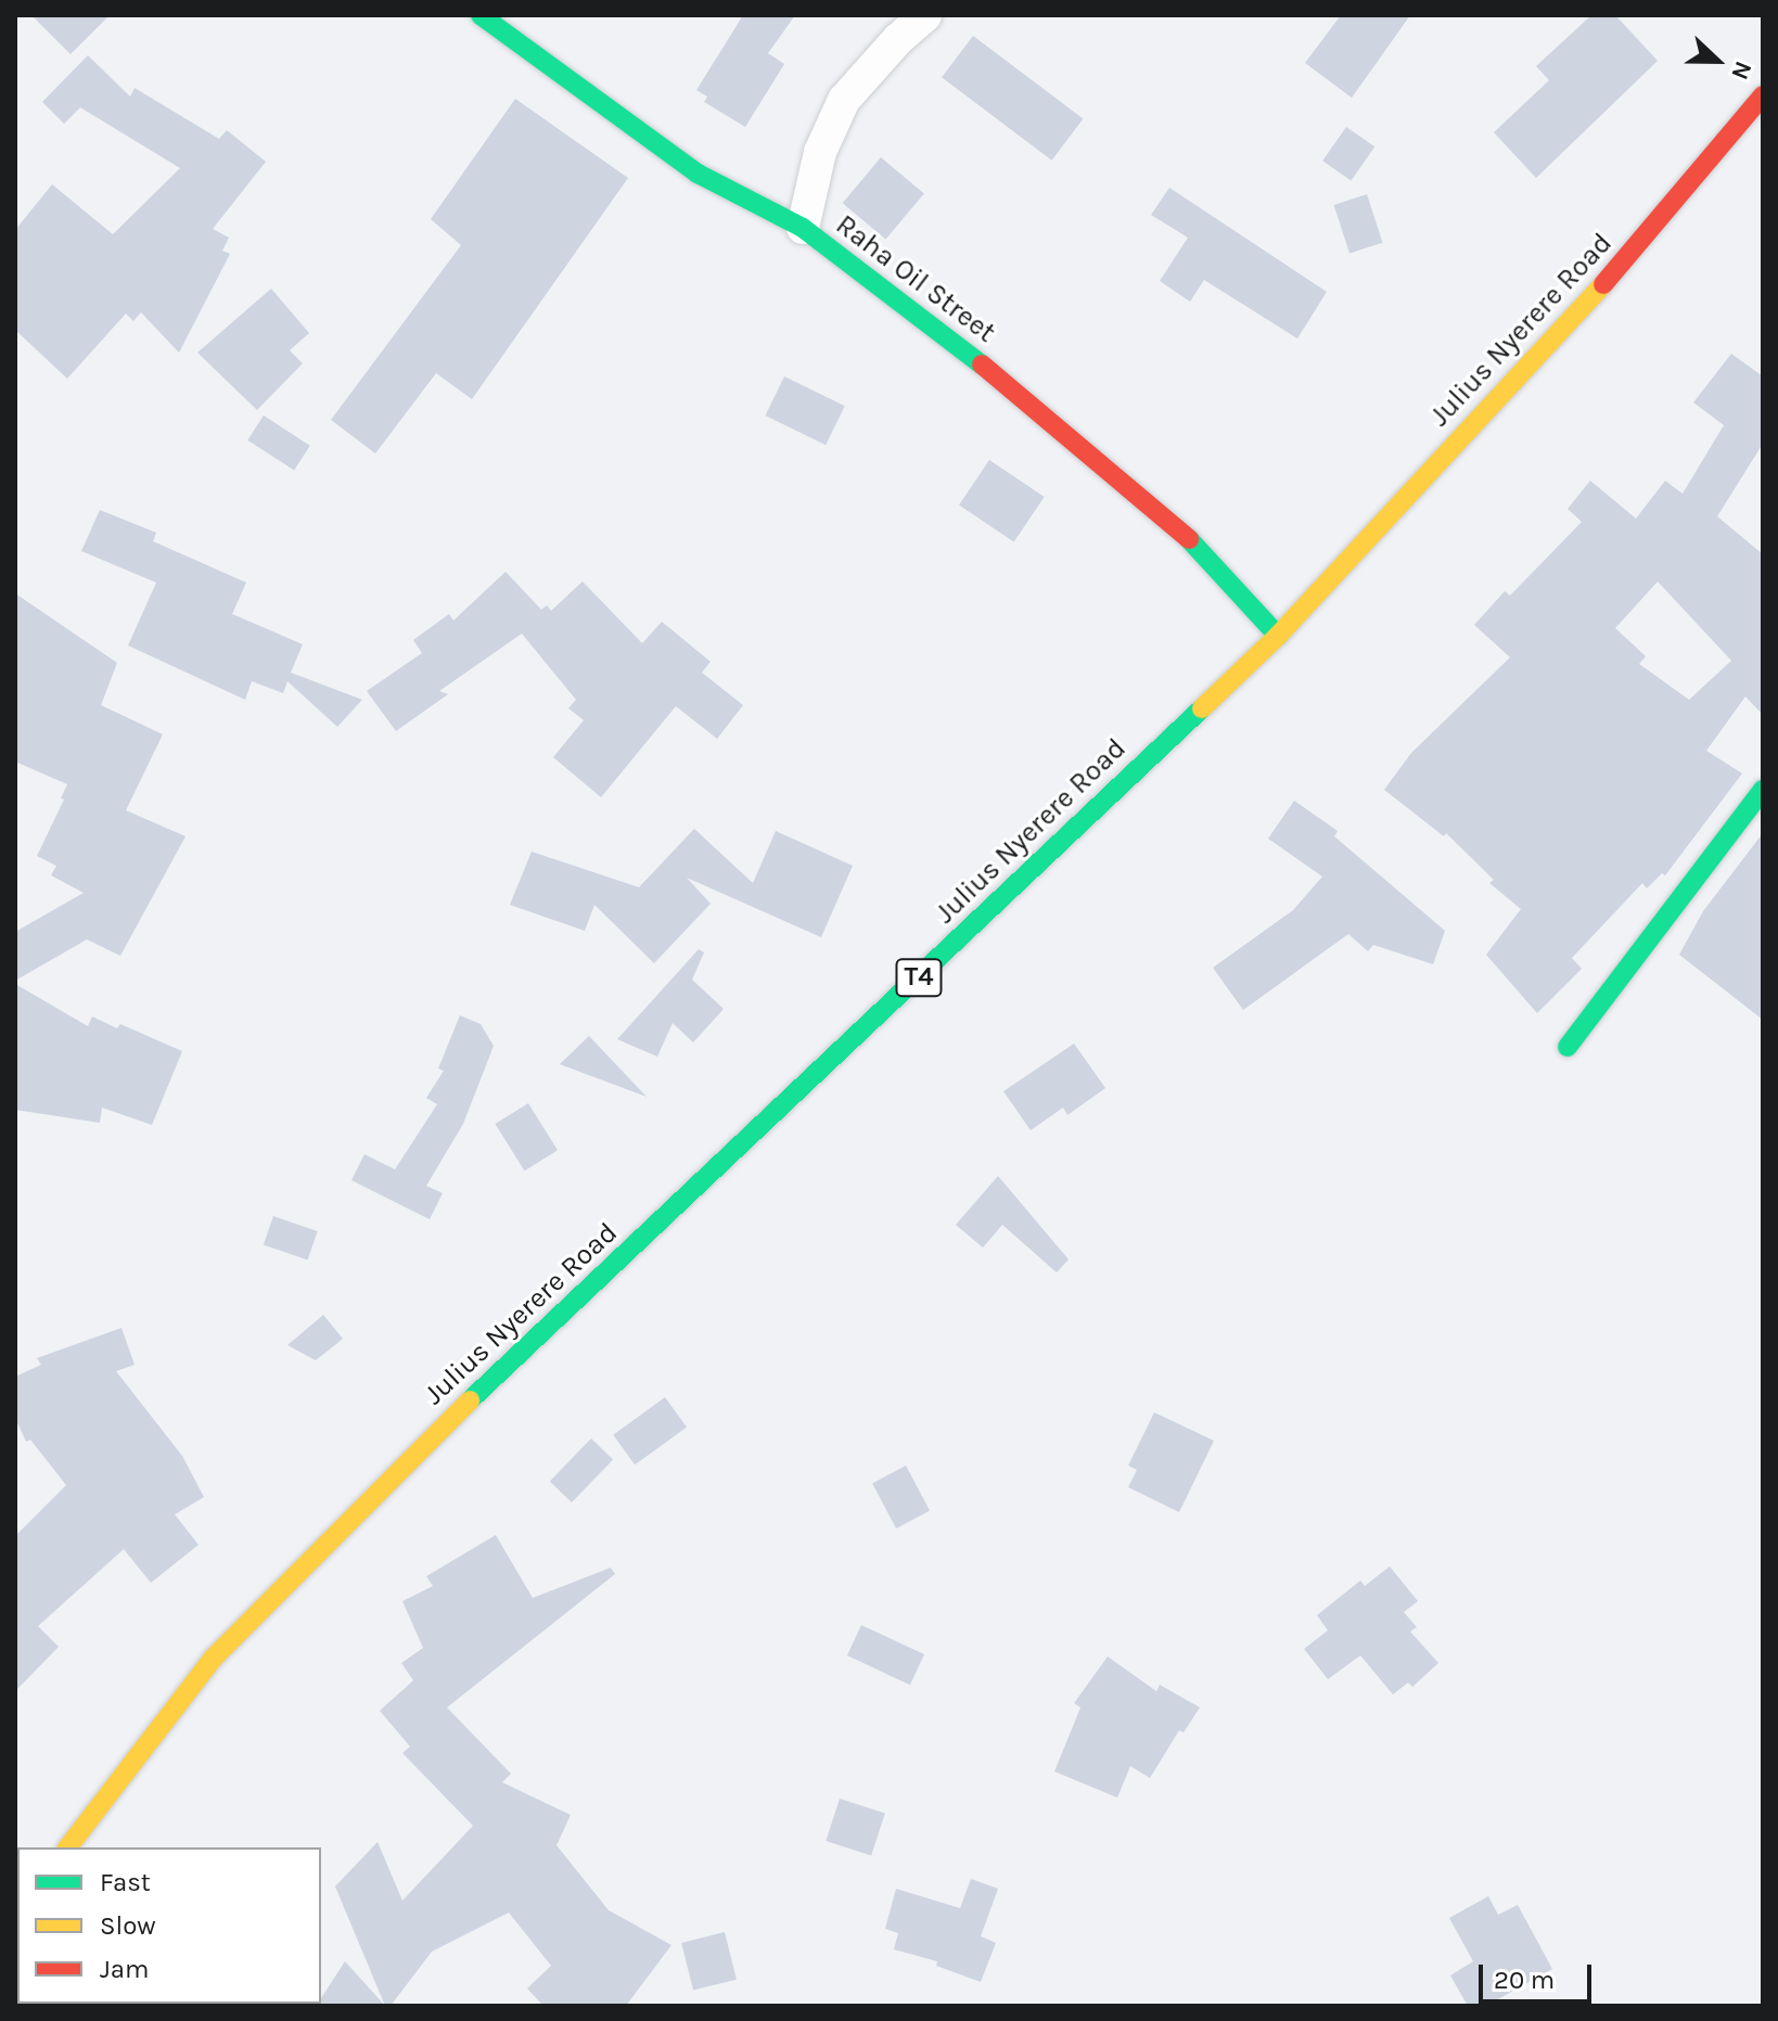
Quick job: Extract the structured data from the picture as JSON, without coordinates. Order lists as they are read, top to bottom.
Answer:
{
  "streets": {
    "main road": ["Raha Oil Street", "Julius Nyerere Road", "T4"]
  },
  "crossings": [
    ["Raha Oil Street", "Julius Nyerere Road"]
  ],
  "legend": ["Fast", "Slow", "Jam"],
  "scale_bar": "20 m",
  "north": "right"
}
